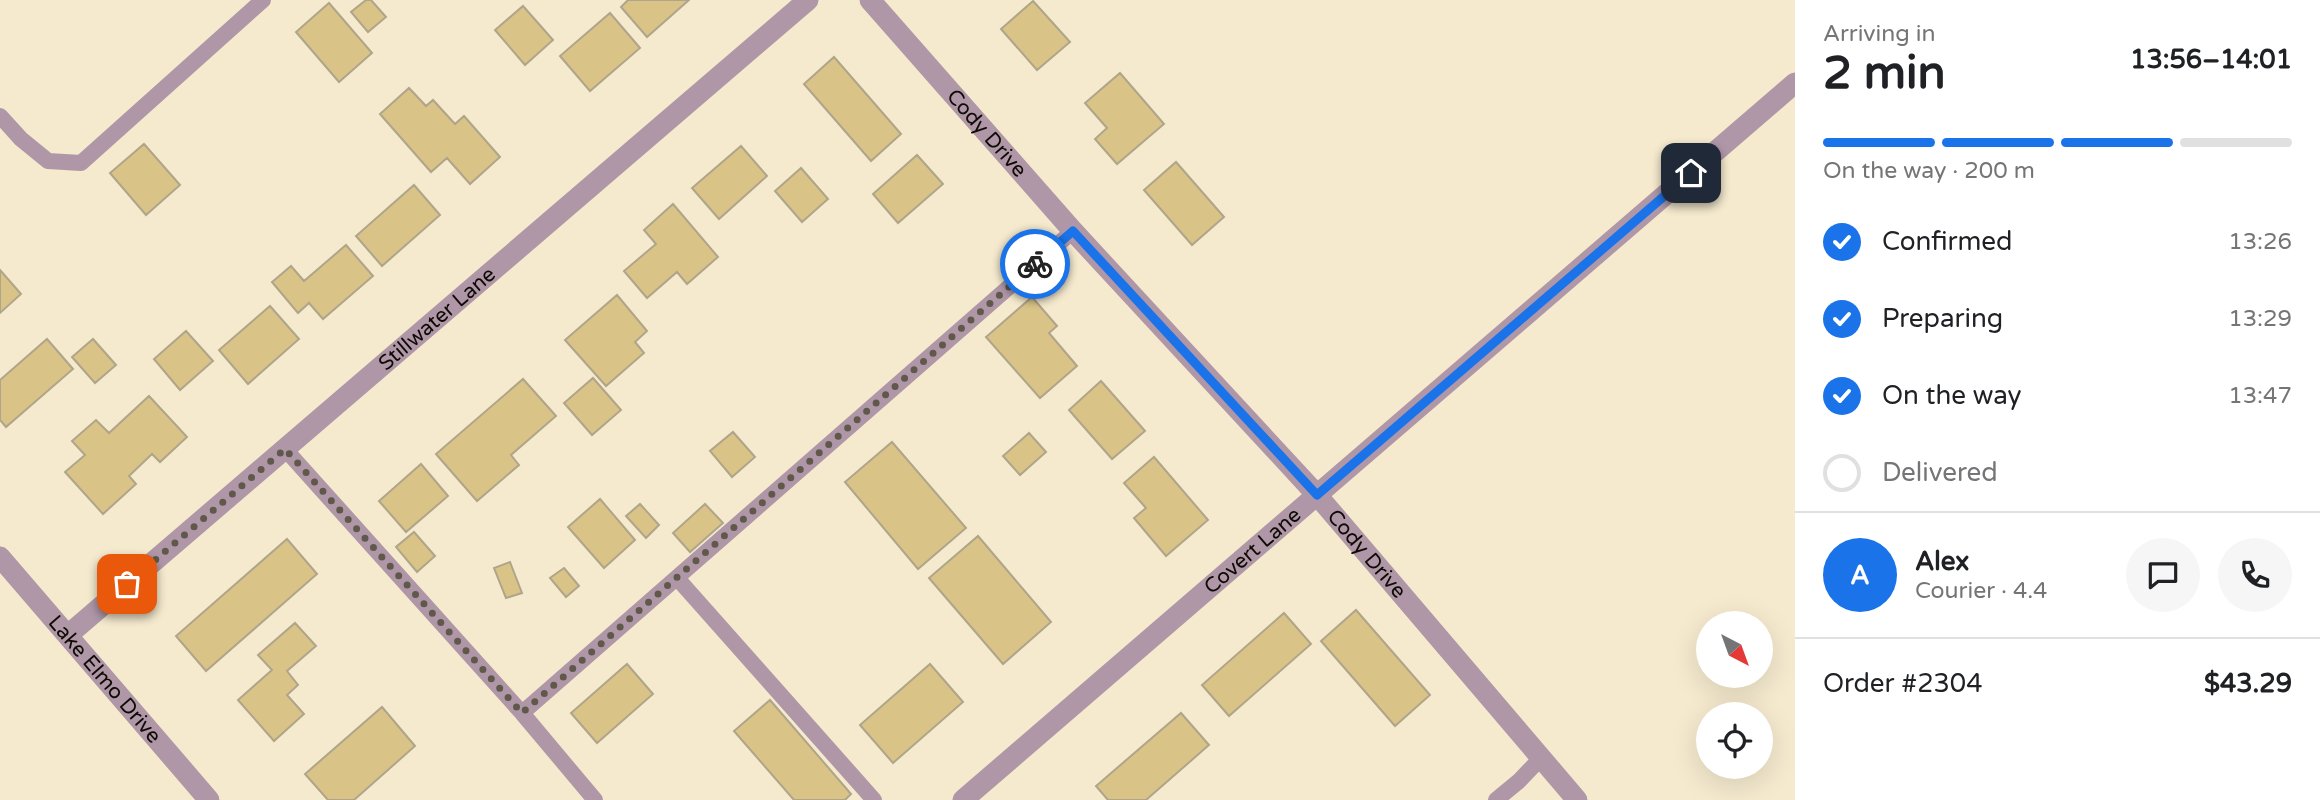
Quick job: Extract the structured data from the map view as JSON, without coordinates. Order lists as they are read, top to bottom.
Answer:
{
  "streets": {
    "street": [
      "Cody Drive",
      "Stillwater Lane",
      "Covert Lane",
      "Lake Elmo Drive"
    ]
  },
  "crossings": [
    ["Cody Drive", "Covert Lane"],
    ["Stillwater Lane", "Lake Elmo Drive"]
  ],
  "north": "bottom right",
  "page": {
    "heading": ["2 min", "Arriving in", "13:56–14:01"],
    "panel": [
      "Alex",
      "Courier · 4.4",
      "Order #2304",
      "$43.29"
    ],
    "bar": "On the way · 200 m",
    "list": [
      ["Confirmed", "13:26"],
      ["Preparing", "13:29"],
      ["On the way", "13:47"],
      "Delivered"
    ],
    "round": "A"
  }
}
